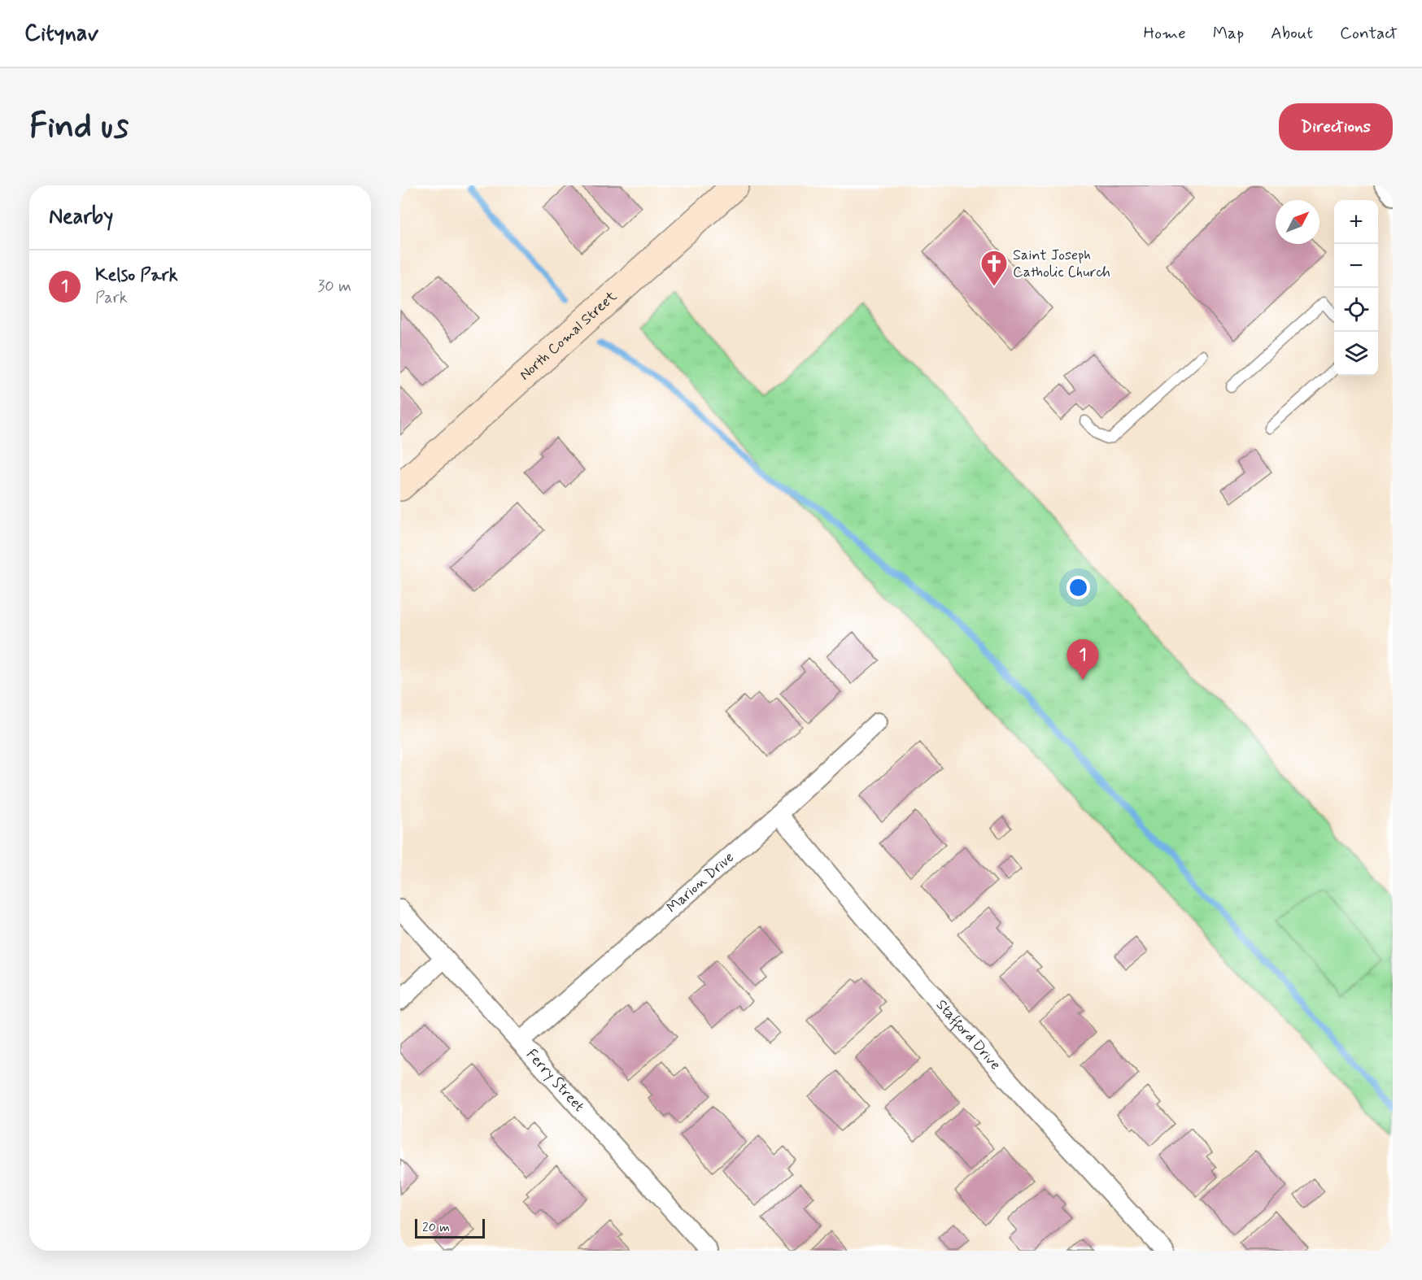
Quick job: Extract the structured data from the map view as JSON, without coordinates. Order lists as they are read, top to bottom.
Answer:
{
  "streets": {
    "street": [
      "North Comal Street",
      "Marion Drive",
      "Stafford Drive",
      "Ferry Street"
    ]
  },
  "crossings": [
    ["Marion Drive", "Stafford Drive"],
    ["Marion Drive", "Ferry Street"]
  ],
  "places": {
    "church": ["Saint Joseph Catholic Church"]
  },
  "scale_bar": "20 m",
  "north": "top right",
  "page": {
    "header": "Citynav",
    "nav": [
      "Home",
      "Map",
      "About",
      "Contact"
    ],
    "buttons": "Directions",
    "title": "Find us",
    "heading": "Nearby",
    "map_buttons": ["+", "−"],
    "list": [
      {
        "mark": "1",
        "name": "Kelso Park",
        "note": "Park",
        "value": "30 m"
      }
    ],
    "pins": "1",
    "scale": "20 m"
  }
}
